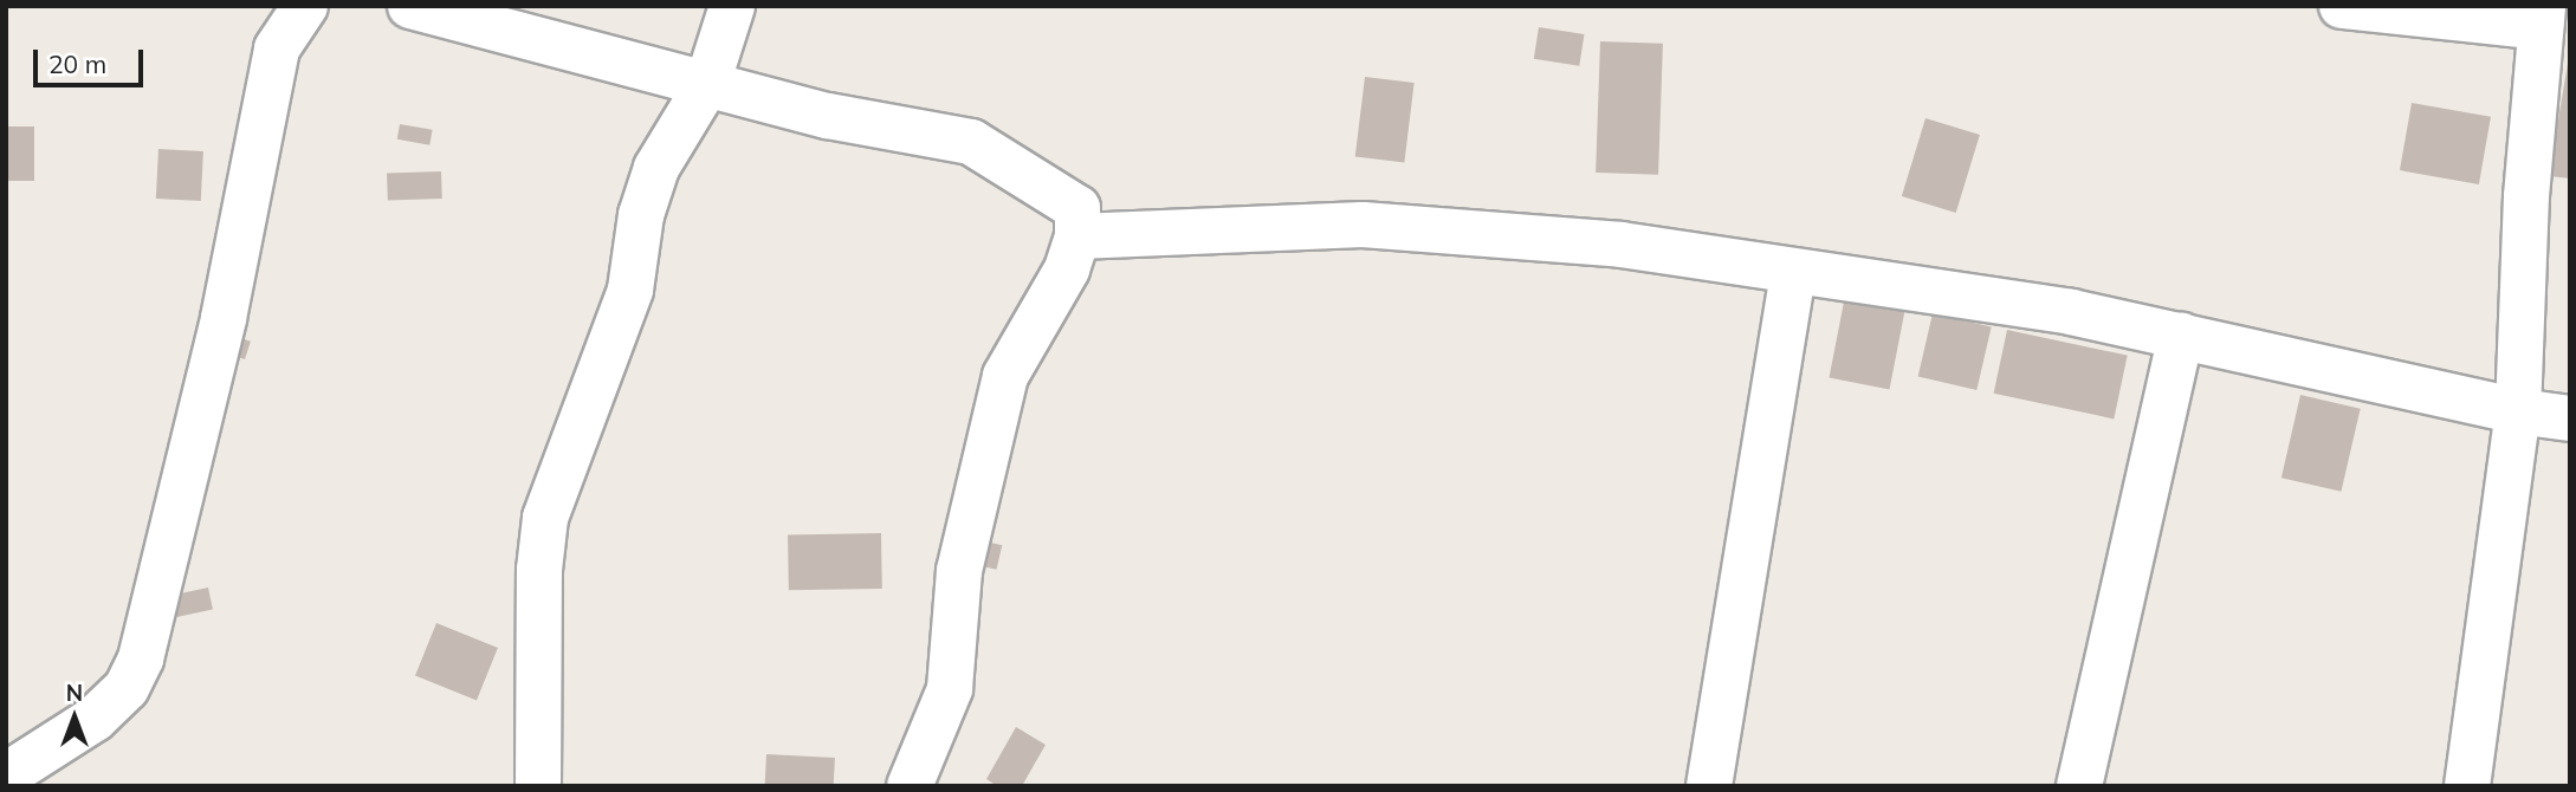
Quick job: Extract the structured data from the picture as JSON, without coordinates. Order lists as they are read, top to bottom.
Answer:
{
  "scale_bar": "20 m",
  "north": "top"
}
